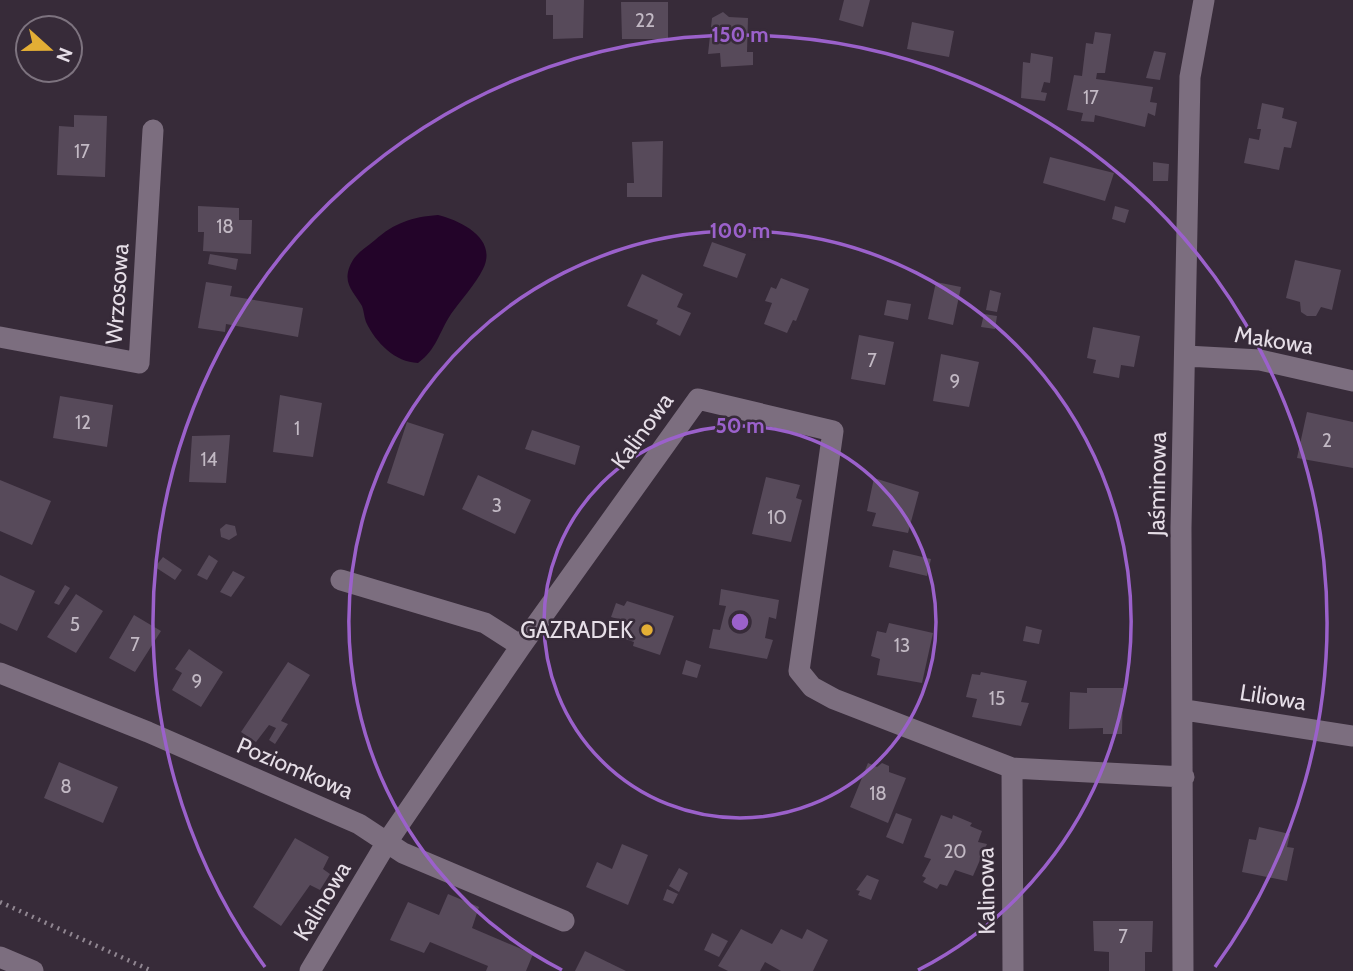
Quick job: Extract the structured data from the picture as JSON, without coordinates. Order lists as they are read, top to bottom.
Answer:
{
  "streets": {
    "street": [
      "Wrzosowa",
      "Makowa",
      "Kalinowa",
      "Jaśminowa",
      "Liliowa",
      "Poziomkowa"
    ]
  },
  "crossings": [
    ["Makowa", "Jaśminowa"],
    ["Kalinowa", "Jaśminowa"],
    ["Kalinowa", "Poziomkowa"],
    ["Jaśminowa", "Liliowa"]
  ],
  "places": ["GAZRADEK"],
  "house_numbers": [
    "22",
    "17",
    "17",
    "18",
    "7",
    "9",
    "12",
    "1",
    "2",
    "14",
    "3",
    "10",
    "5",
    "7",
    "13",
    "9",
    "15",
    "8",
    "18",
    "20",
    "7"
  ],
  "north": "right",
  "rings": ["150 m", "100 m", "50 m"]
}
